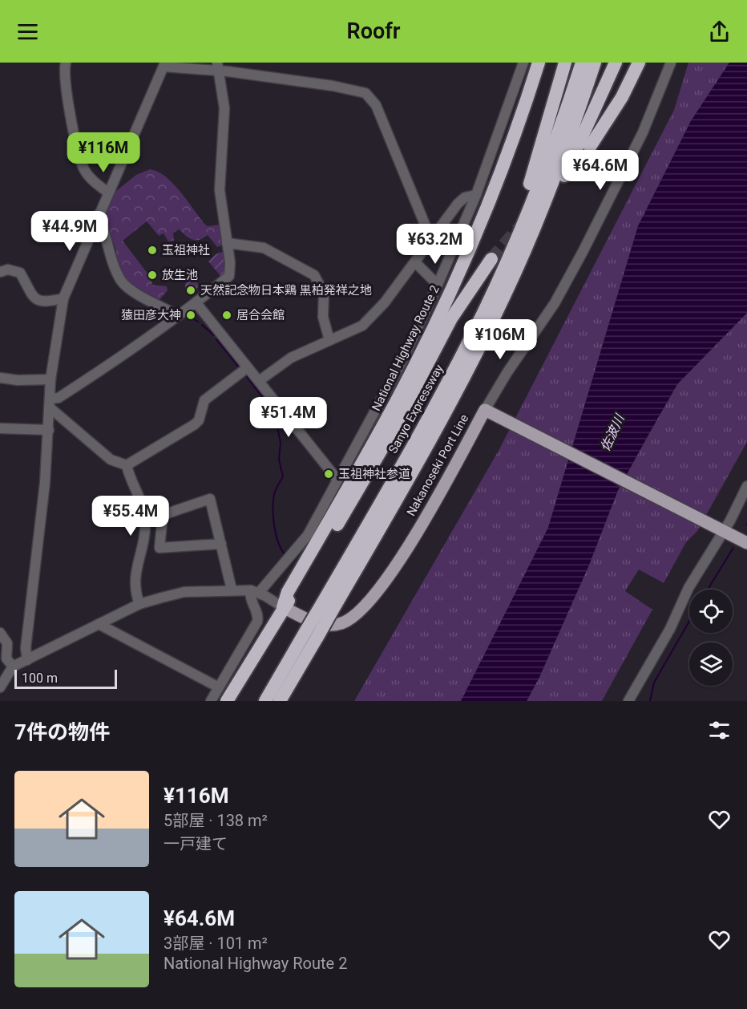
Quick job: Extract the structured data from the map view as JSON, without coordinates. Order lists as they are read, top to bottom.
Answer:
{
  "streets": {
    "highway": ["National Highway Route 2", "Sanyo Expressway"],
    "main road": ["Nakanoseki Port Line"]
  },
  "crossings": [
    ["National Highway Route 2", "Nakanoseki Port Line"]
  ],
  "water": ["佐波川"],
  "places": [
    "玉祖神社",
    "放生池",
    "天然記念物日本鶏 黒柏発祥之地",
    "猿田彦大神",
    "居合会館",
    "玉祖神社参道"
  ],
  "scale_bar": "100 m",
  "page": {
    "header": "Roofr",
    "price": [
      "¥116M",
      "¥64.6M",
      "¥44.9M",
      "¥63.2M",
      "¥106M",
      "¥51.4M",
      "¥55.4M"
    ],
    "scale": "100 m",
    "heading": "7件の物件",
    "list": [
      {
        "name": "¥116M",
        "note": "5部屋 · 138 m² · 一戸建て"
      },
      {
        "name": "¥64.6M",
        "note": "3部屋 · 101 m² · National Highway Route 2"
      }
    ]
  }
}
